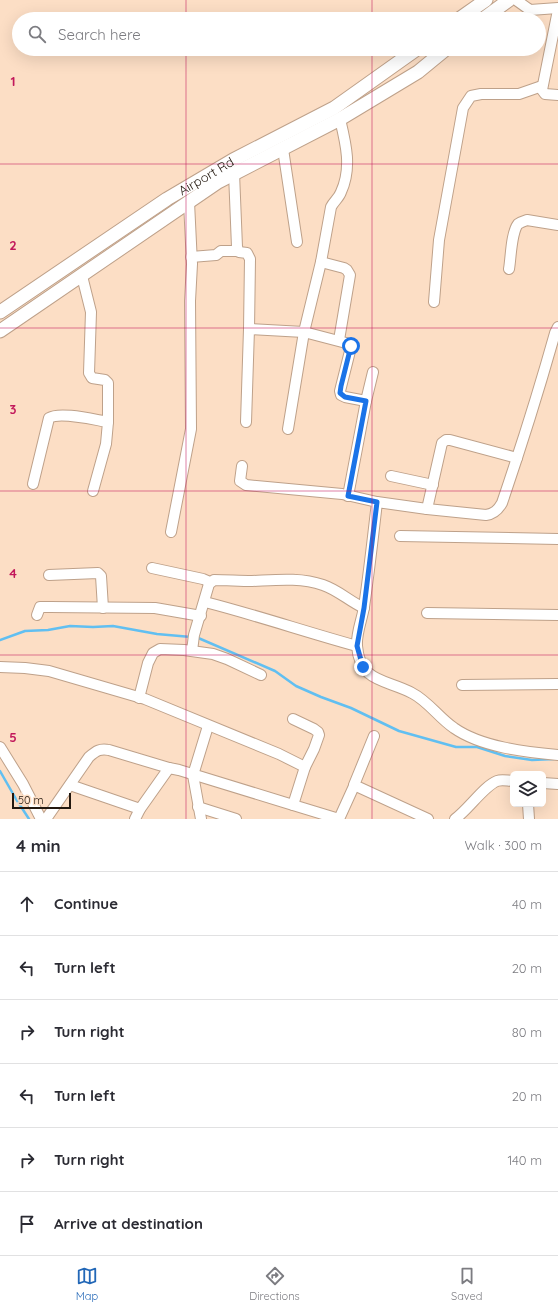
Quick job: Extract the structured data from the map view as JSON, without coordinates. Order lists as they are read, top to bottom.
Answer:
{
  "streets": {
    "main road": ["Airport Rd"]
  },
  "scale_bar": "50 m",
  "page": {
    "search": "Search here",
    "scale": "50 m",
    "heading": ["4 min", "Walk · 300 m"],
    "list": [
      ["Continue", "40 m"],
      ["Turn left", "20 m"],
      ["Turn right", "80 m"],
      ["Turn left", "20 m"],
      ["Turn right", "140 m"],
      "Arrive at destination"
    ],
    "nav": ["Map", "Directions", "Saved"]
  },
  "grid": {
    "rows": [
      "1",
      "2",
      "3",
      "4",
      "5"
    ]
  }
}
